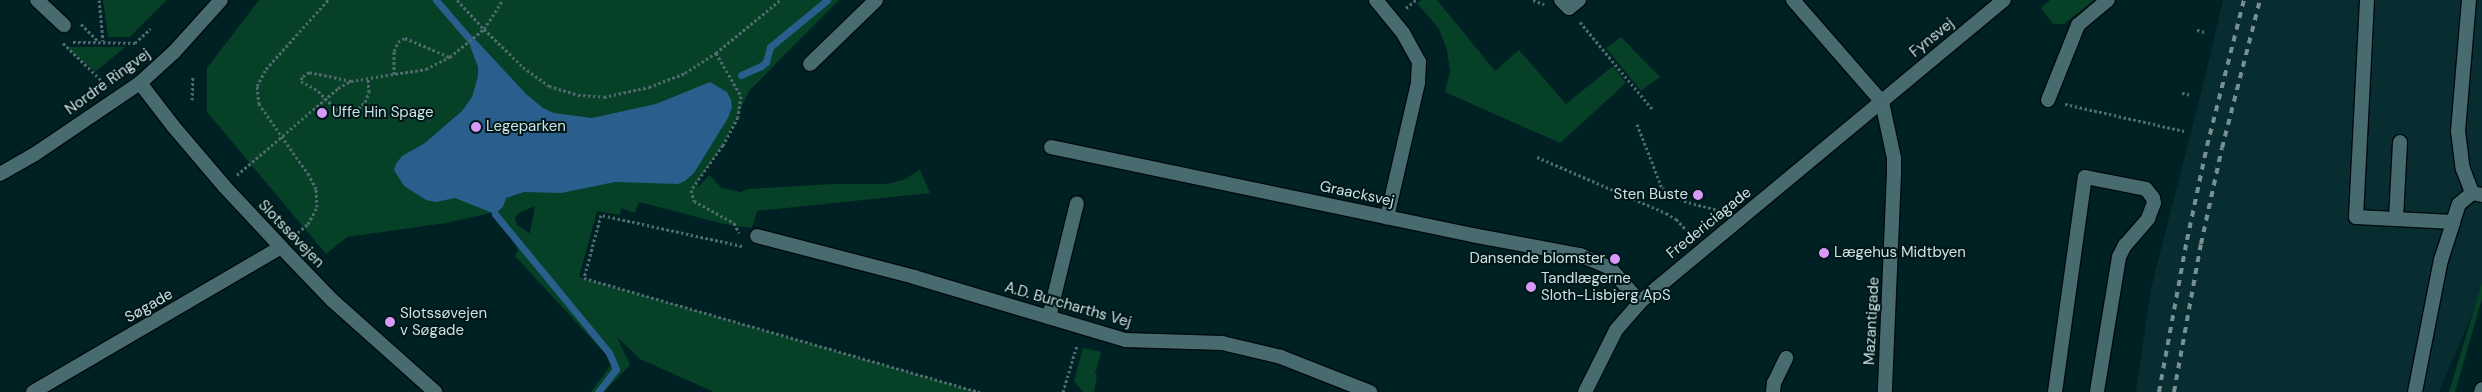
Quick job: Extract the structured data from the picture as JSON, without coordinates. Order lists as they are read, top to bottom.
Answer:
{
  "streets": {
    "street": [
      "Fynsvej",
      "Nordre Ringvej",
      "Graacksvej",
      "Fredericiagade",
      "Slotssøvejen",
      "A.D. Burcharths Vej",
      "Søgade",
      "Mazantigade"
    ]
  },
  "crossings": [
    ["Fynsvej", "Fredericiagade"],
    ["Fynsvej", "Mazantigade"],
    ["Nordre Ringvej", "Slotssøvejen"],
    ["Graacksvej", "Fredericiagade"],
    ["Fredericiagade", "Mazantigade"],
    ["Slotssøvejen", "Søgade"]
  ],
  "places": [
    "Uffe Hin Spage",
    "Legeparken",
    "Sten Buste",
    "Lægehus Midtbyen",
    "Dansende blomster",
    "Tandlægerne Sloth-Lisbjerg ApS",
    "Slotssøvejen v Søgade"
  ]
}
